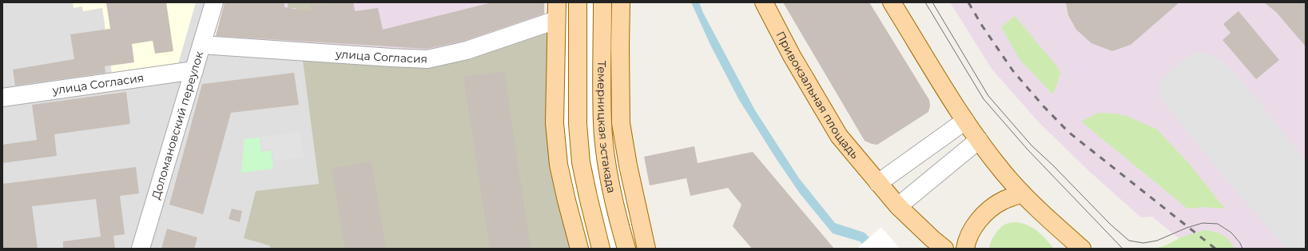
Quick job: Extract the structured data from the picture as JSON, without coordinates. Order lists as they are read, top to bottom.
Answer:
{
  "streets": {
    "main road": ["Привокзальная площадь", "Темерницкая эстакада"],
    "street": ["улица Согласия", "Доломановский переулок"]
  },
  "crossings": [
    ["улица Согласия", "Доломановский переулок"]
  ]
}
